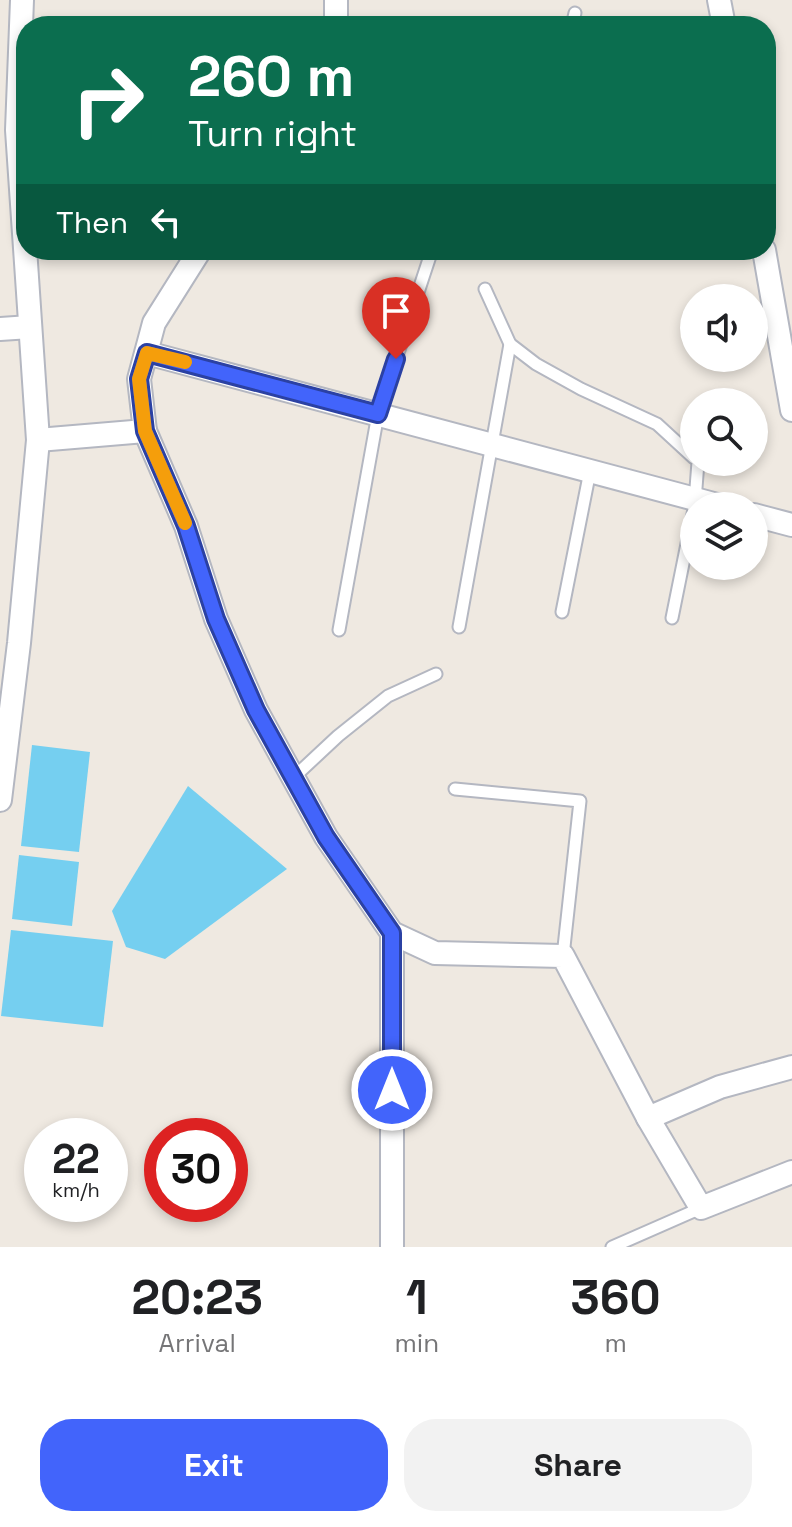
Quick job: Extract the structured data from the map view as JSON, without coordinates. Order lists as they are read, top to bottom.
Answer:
{
  "page": {
    "turn": ["260 m", "Turn right"],
    "then": "Then",
    "speed": "22 km/h",
    "limit": "30",
    "eta": [
      "20:23",
      "Arrival",
      "1",
      "min",
      "360",
      "m"
    ],
    "buttons": ["Exit", "Share"]
  }
}
